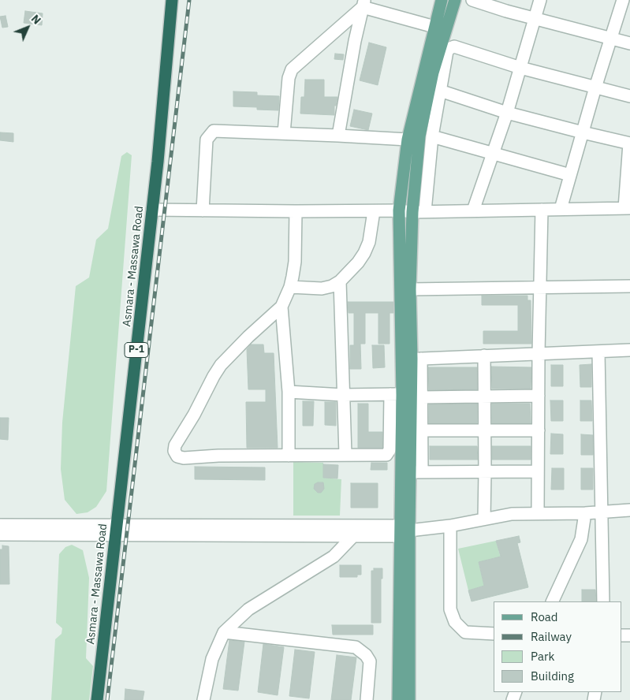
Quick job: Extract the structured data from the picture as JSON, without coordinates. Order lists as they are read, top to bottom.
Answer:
{
  "streets": {
    "highway": ["Asmara - Massawa Road", "P-1"]
  },
  "legend": [
    "Road",
    "Railway",
    "Park",
    "Building"
  ],
  "north": "top right"
}
